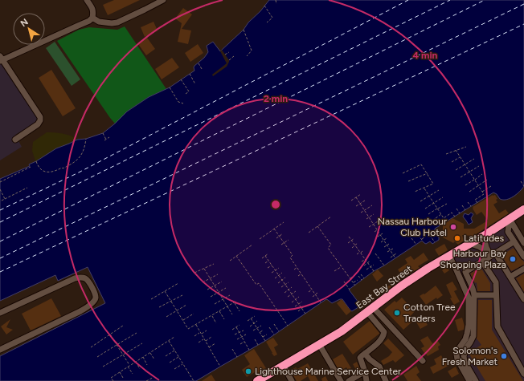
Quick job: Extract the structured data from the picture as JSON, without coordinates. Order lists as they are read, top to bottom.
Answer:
{
  "streets": {
    "highway": ["East Bay Street"]
  },
  "places": [
    "Nassau Harbour Club Hotel",
    "Latitudes",
    "Harbour Bay Shopping Plaza",
    "Cotton Tree Traders",
    "Solomon's Fresh Market",
    "Lighthouse Marine Service Center"
  ],
  "north": "top left",
  "rings": ["4 min", "2 min"]
}
